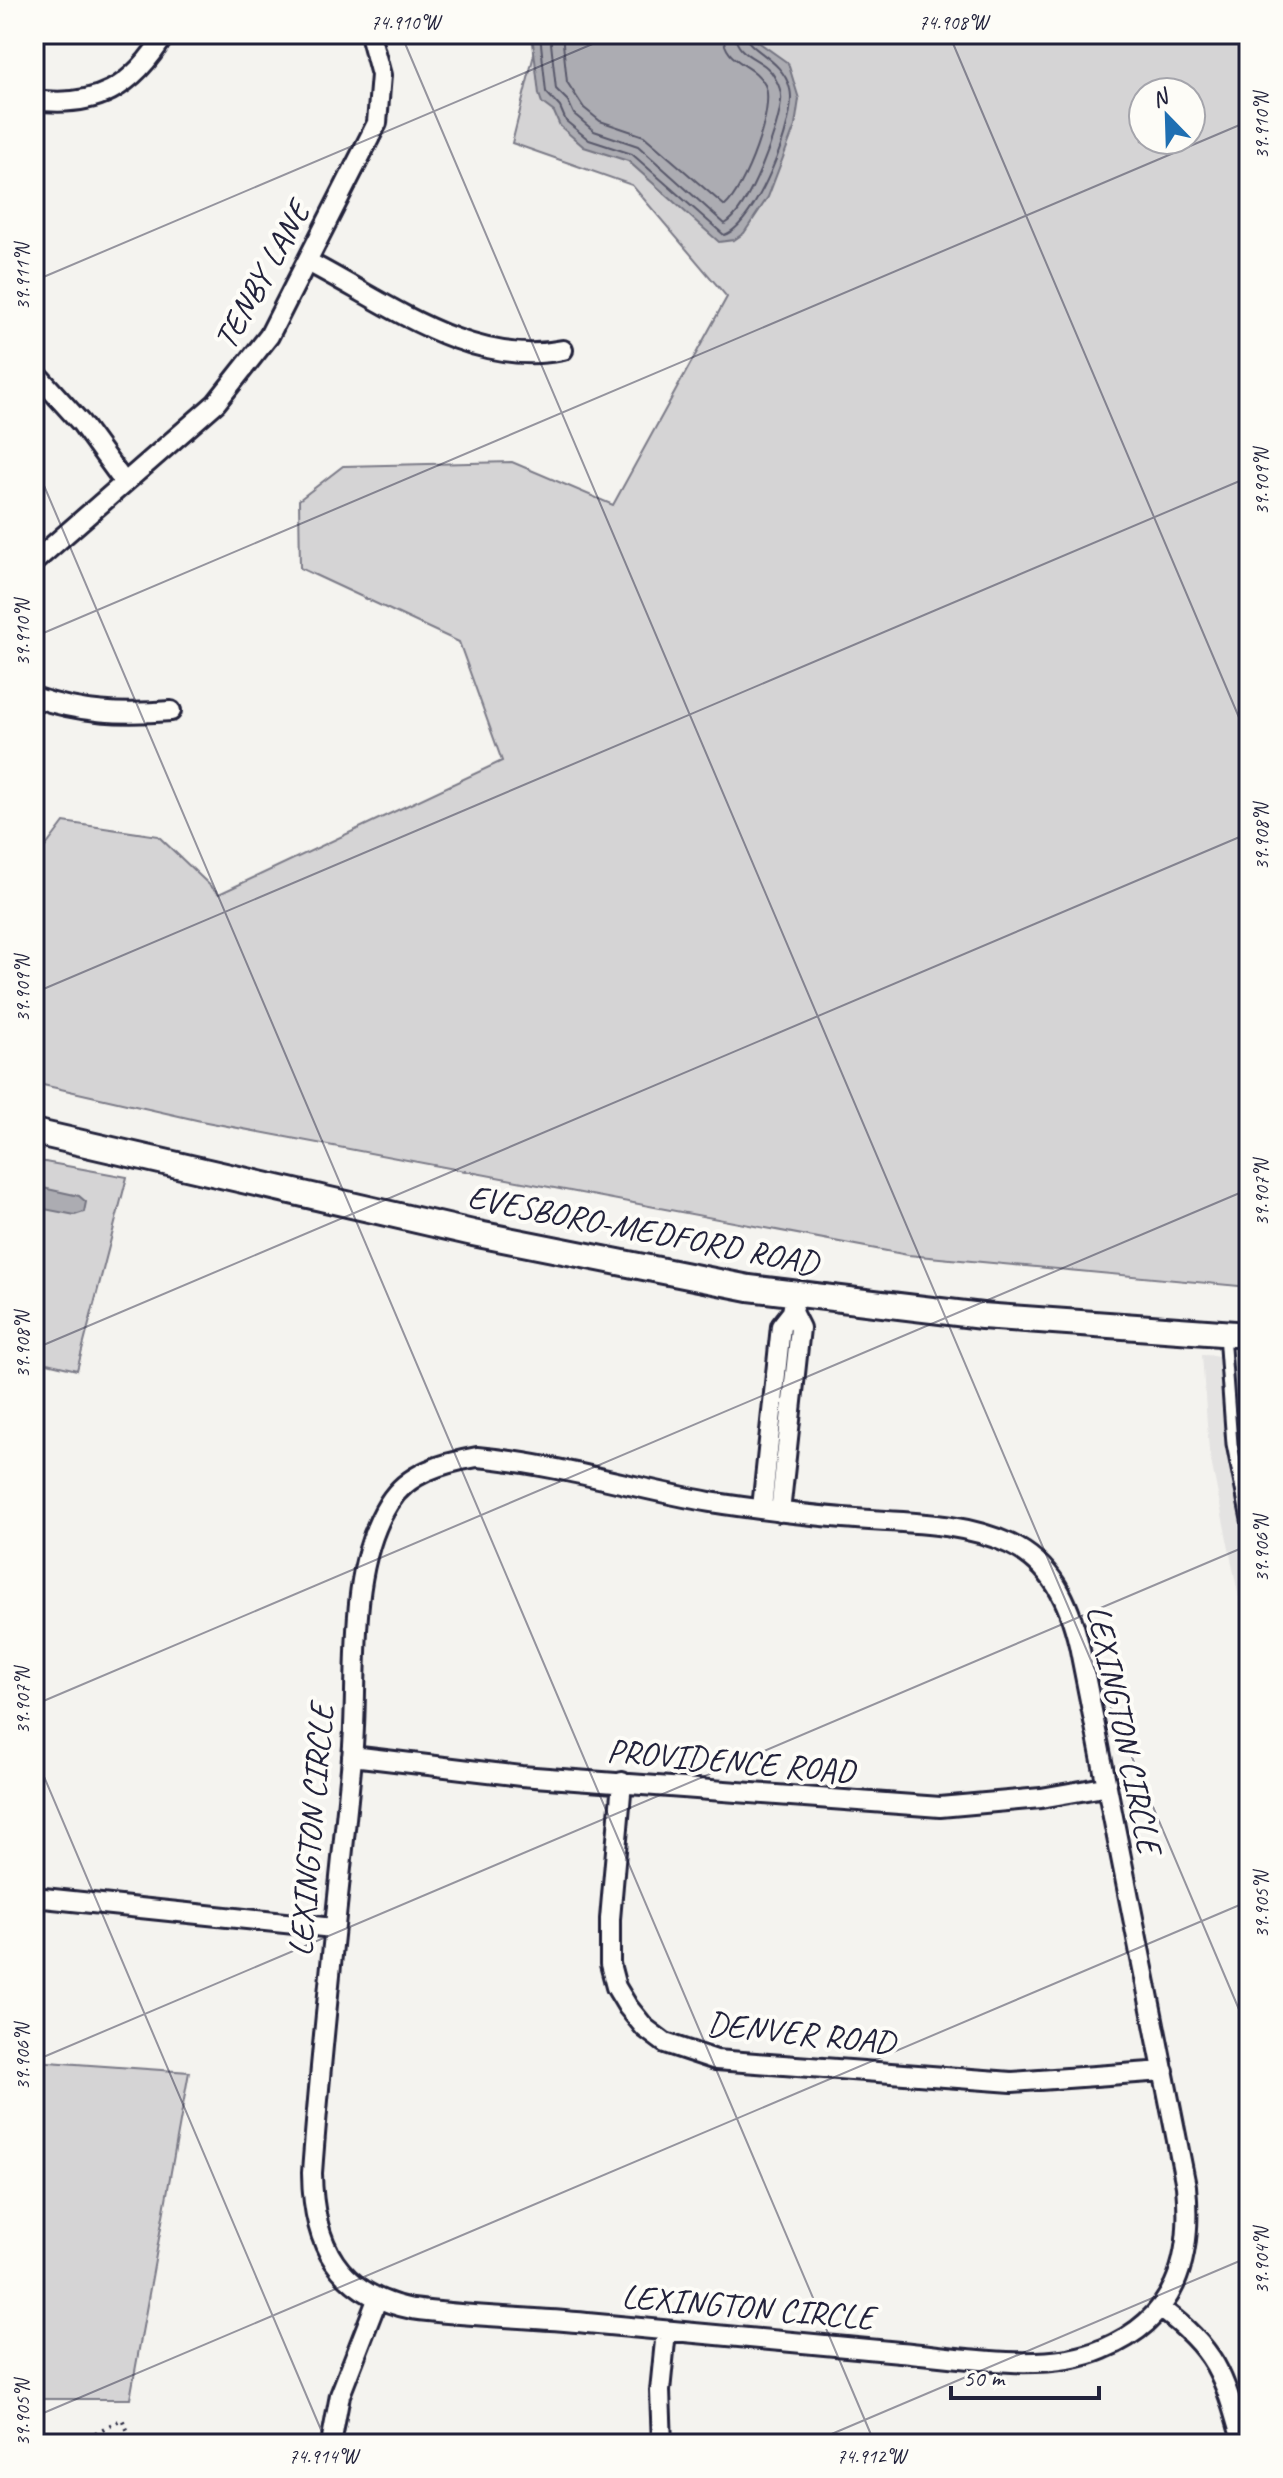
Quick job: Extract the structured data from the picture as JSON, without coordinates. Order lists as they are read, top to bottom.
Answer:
{
  "streets": {
    "street": [
      "TENBY LANE",
      "EVESBORO-MEDFORD ROAD",
      "LEXINGTON CIRCLE",
      "PROVIDENCE ROAD",
      "DENVER ROAD"
    ]
  },
  "crossings": [
    ["LEXINGTON CIRCLE", "PROVIDENCE ROAD"],
    ["LEXINGTON CIRCLE", "DENVER ROAD"],
    ["PROVIDENCE ROAD", "DENVER ROAD"]
  ],
  "scale_bar": "50 m",
  "north": "top left",
  "coordinates": [
    "74.910°W",
    "74.908°W",
    "39.910°N",
    "39.911°N",
    "39.909°N",
    "39.908°N",
    "39.907°N",
    "39.906°N",
    "39.905°N",
    "39.904°N",
    "74.914°W",
    "74.912°W"
  ]
}
